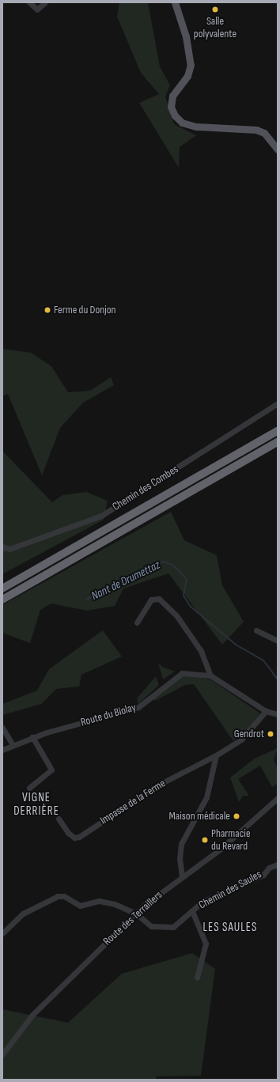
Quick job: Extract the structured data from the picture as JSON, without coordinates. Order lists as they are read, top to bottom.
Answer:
{
  "streets": {
    "street": [
      "Chemin des Combes",
      "Route du Biolay",
      "Impasse de la Ferme",
      "Chemin des Saules",
      "Route des Terraillers"
    ]
  },
  "crossings": [
    ["Chemin des Saules", "Route des Terraillers"]
  ],
  "districts": ["VIGNE DERRIÈRE", "LES SAULES"],
  "water": ["Nant de Drumettaz"],
  "places": [
    "Salle polyvalente",
    "Ferme du Donjon",
    "Gendrot",
    "Maison médicale",
    "Pharmacie du Revard"
  ]
}
